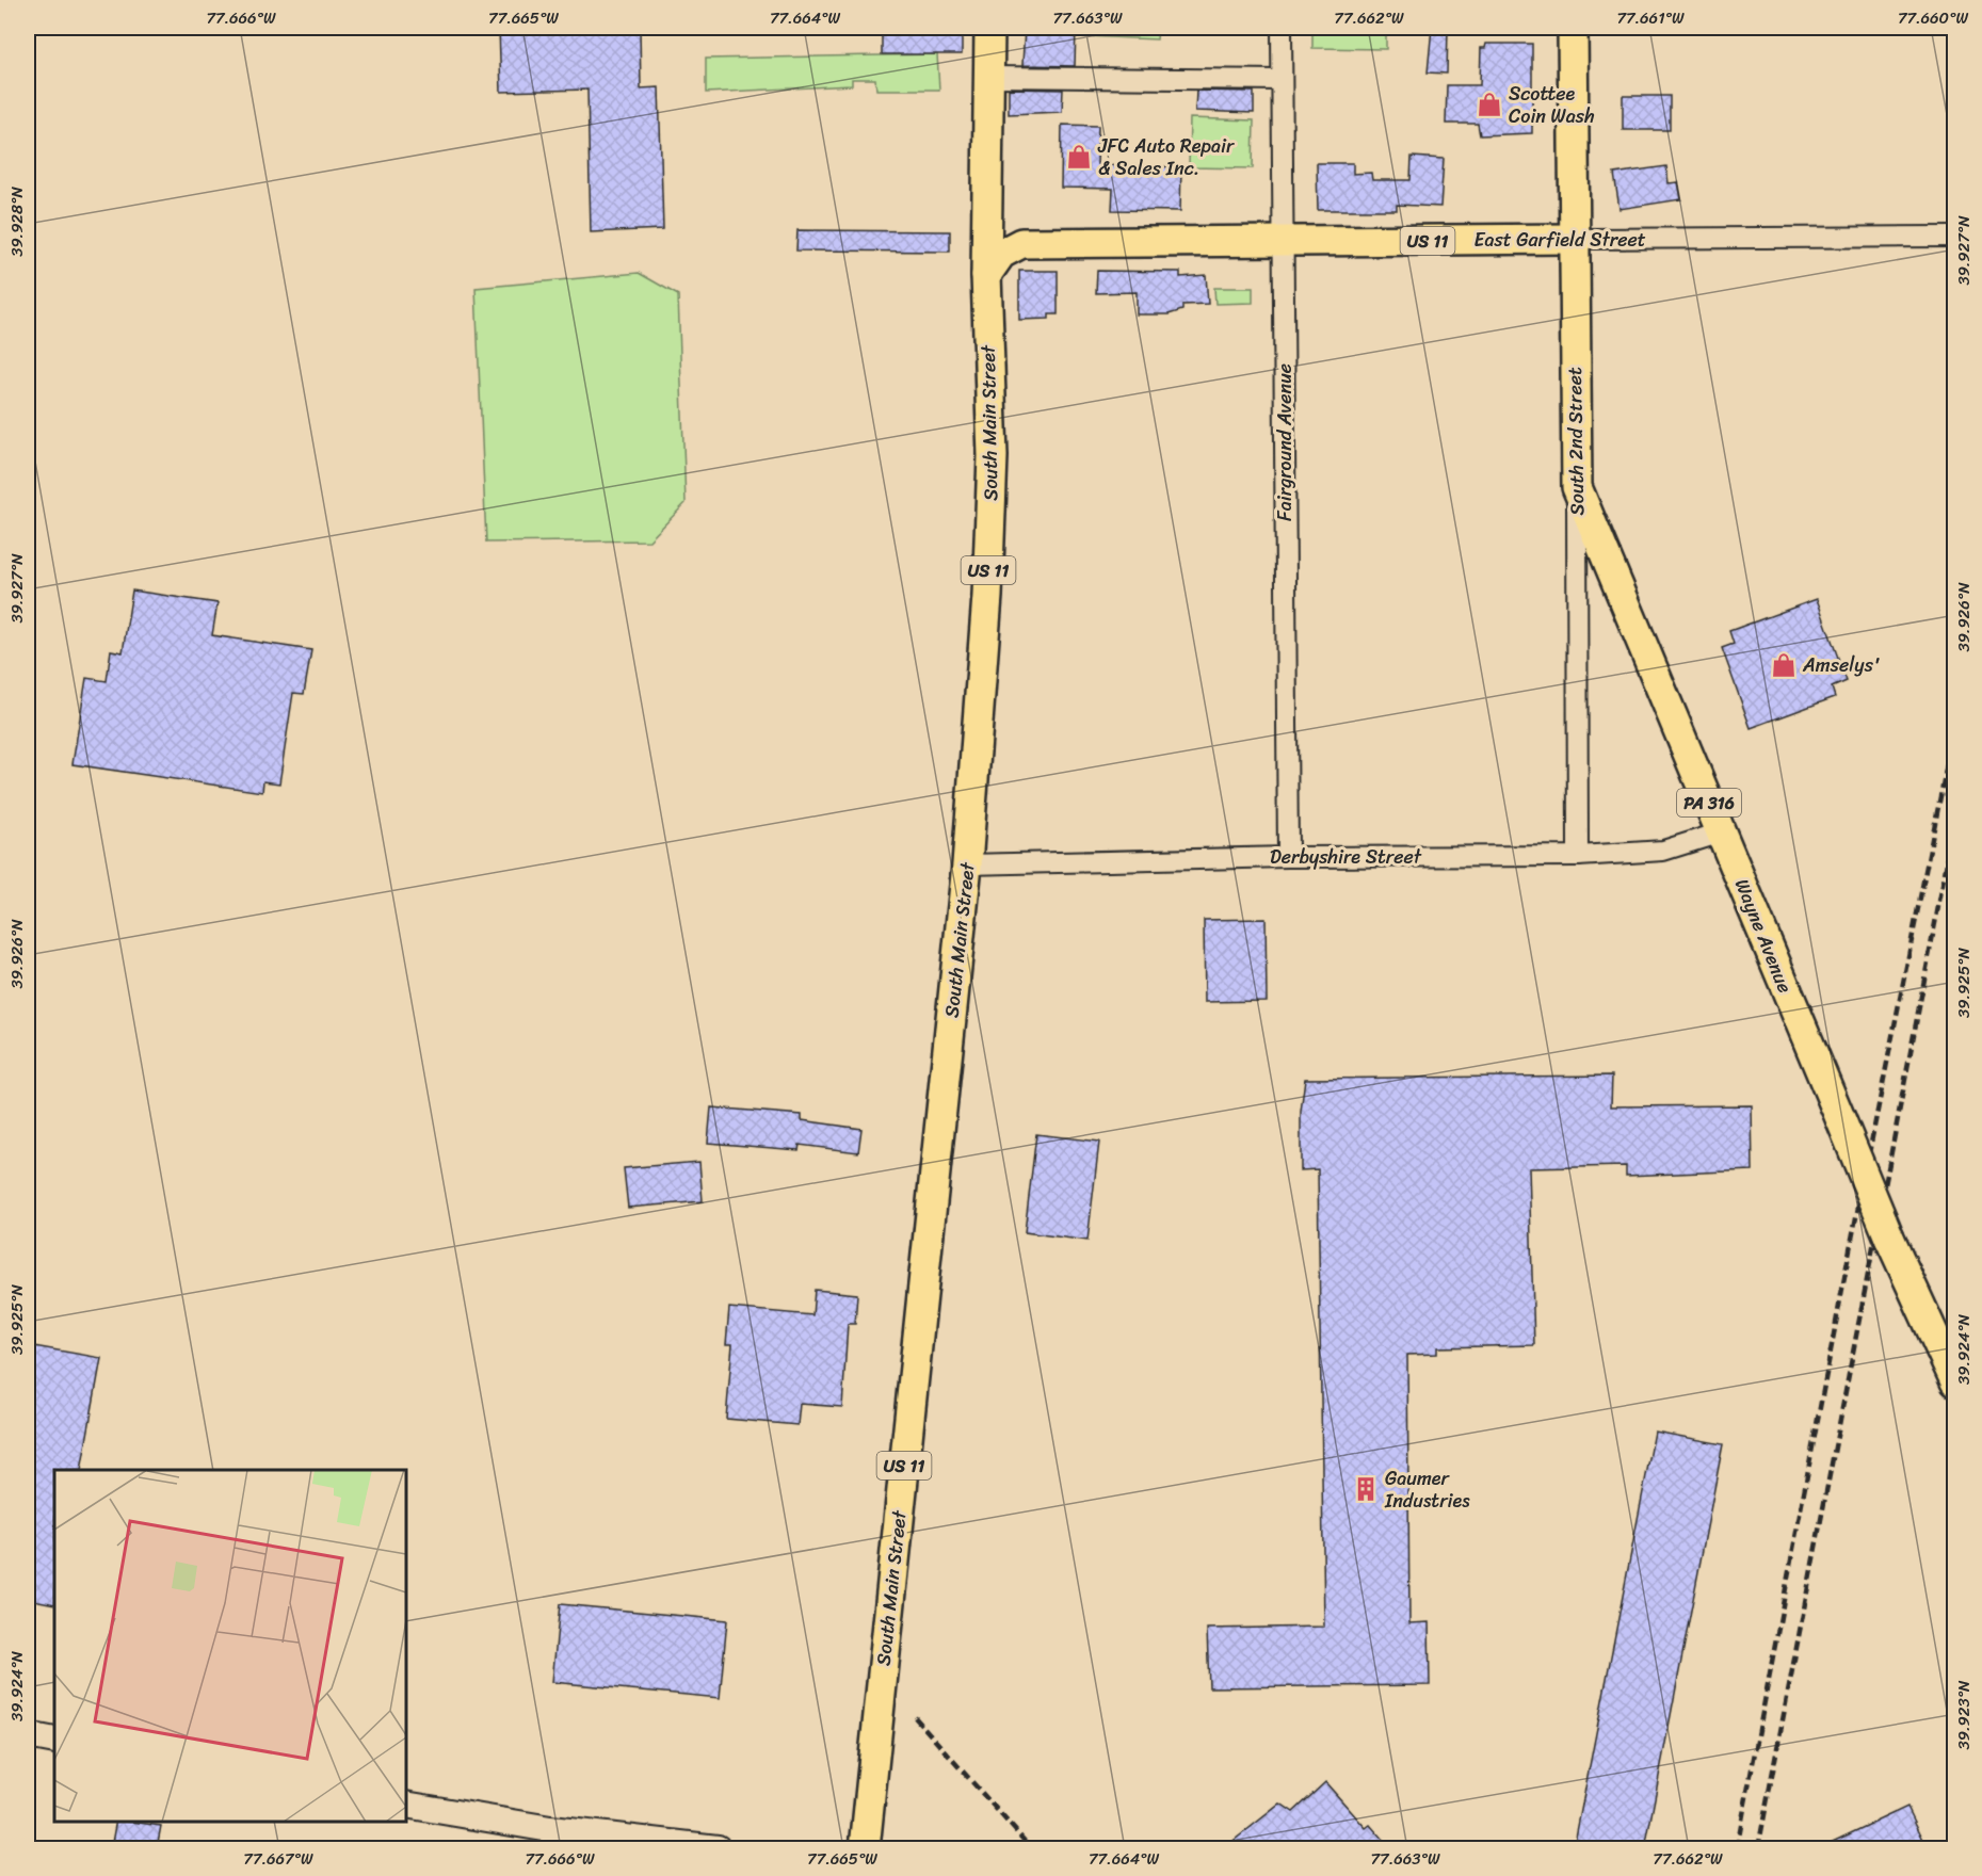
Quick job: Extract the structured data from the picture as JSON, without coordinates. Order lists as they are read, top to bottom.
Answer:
{
  "streets": {
    "main road": [
      "East Garfield Street",
      "US 11",
      "South Main Street",
      "South 2nd Street",
      "PA 316",
      "Wayne Avenue"
    ],
    "street": ["Fairground Avenue", "Derbyshire Street"]
  },
  "crossings": [
    ["East Garfield Street", "South 2nd Street"],
    ["East Garfield Street", "Fairground Avenue"],
    ["South Main Street", "Derbyshire Street"],
    ["South 2nd Street", "Derbyshire Street"],
    ["South 2nd Street", "Wayne Avenue"],
    ["Fairground Avenue", "Derbyshire Street"],
    ["Derbyshire Street", "Wayne Avenue"]
  ],
  "places": {
    "shop": ["Scottee Coin Wash", "JFC Auto Repair & Sales Inc.", "Amselys'"],
    "building": ["Gaumer Industries"]
  },
  "coordinates": [
    "77.666°W",
    "77.665°W",
    "77.664°W",
    "77.663°W",
    "77.662°W",
    "77.661°W",
    "77.660°W",
    "39.928°N",
    "39.927°N",
    "39.926°N",
    "39.925°N",
    "39.924°N",
    "39.923°N",
    "77.667°W"
  ]
}
